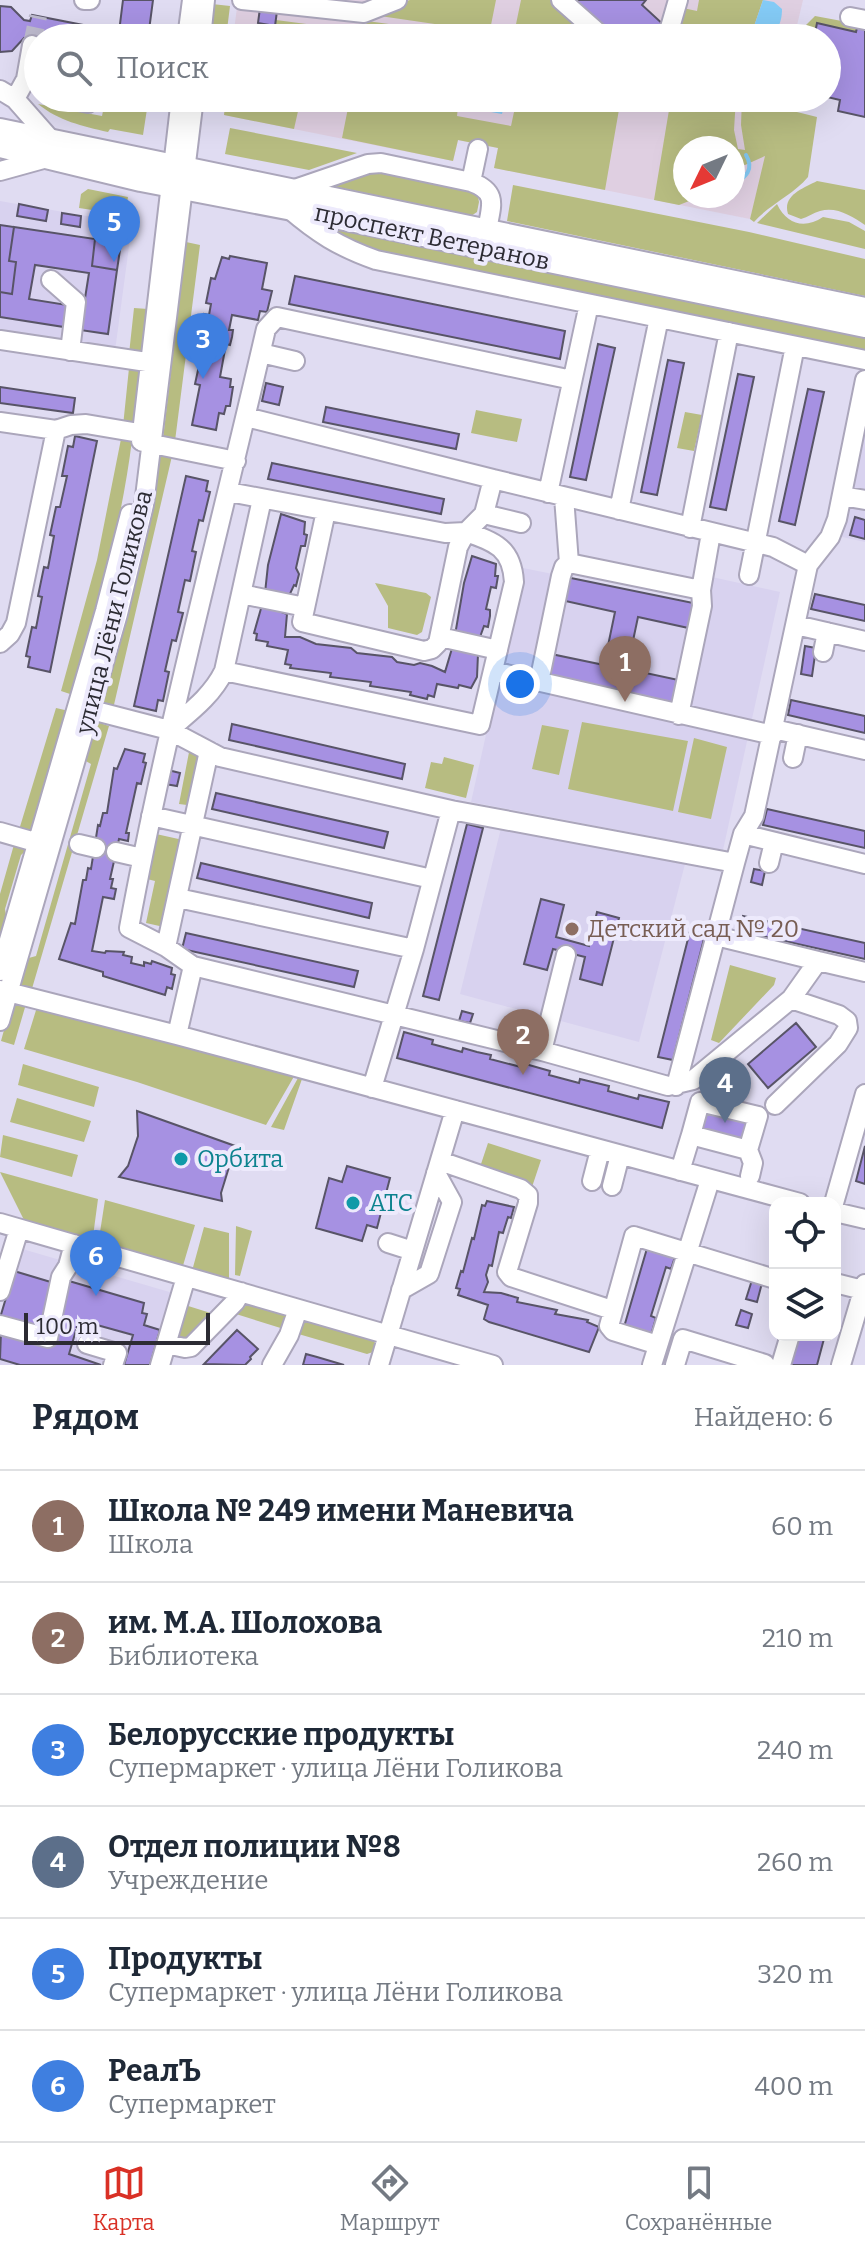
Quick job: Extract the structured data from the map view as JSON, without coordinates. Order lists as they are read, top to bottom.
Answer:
{
  "streets": {
    "main road": ["проспект Ветеранов"],
    "street": ["улица Лёни Голикова"]
  },
  "crossings": [
    ["проспект Ветеранов", "улица Лёни Голикова"]
  ],
  "places": ["Детский сад № 20", "Орбита", "АТС"],
  "scale_bar": "100 m",
  "north": "bottom left",
  "page": {
    "search": "Поиск",
    "pins": [
      "5",
      "3",
      "1",
      "2",
      "4",
      "6"
    ],
    "scale": "100 m",
    "heading": ["Рядом", "Найдено: 6"],
    "list": [
      {
        "mark": "1",
        "name": "Школа № 249 имени Маневича",
        "note": "Школа",
        "value": "60 m"
      },
      {
        "mark": "2",
        "name": "им. М.А. Шолохова",
        "note": "Библиотека",
        "value": "210 m"
      },
      {
        "mark": "3",
        "name": "Белорусские продукты",
        "note": "Супермаркет · улица Лёни Голикова",
        "value": "240 m"
      },
      {
        "mark": "4",
        "name": "Отдел полиции №8",
        "note": "Учреждение",
        "value": "260 m"
      },
      {
        "mark": "5",
        "name": "Продукты",
        "note": "Супермаркет · улица Лёни Голикова",
        "value": "320 m"
      },
      {
        "mark": "6",
        "name": "РеалЪ",
        "note": "Супермаркет",
        "value": "400 m"
      }
    ],
    "nav": ["Карта", "Маршрут", "Сохранённые"]
  }
}
